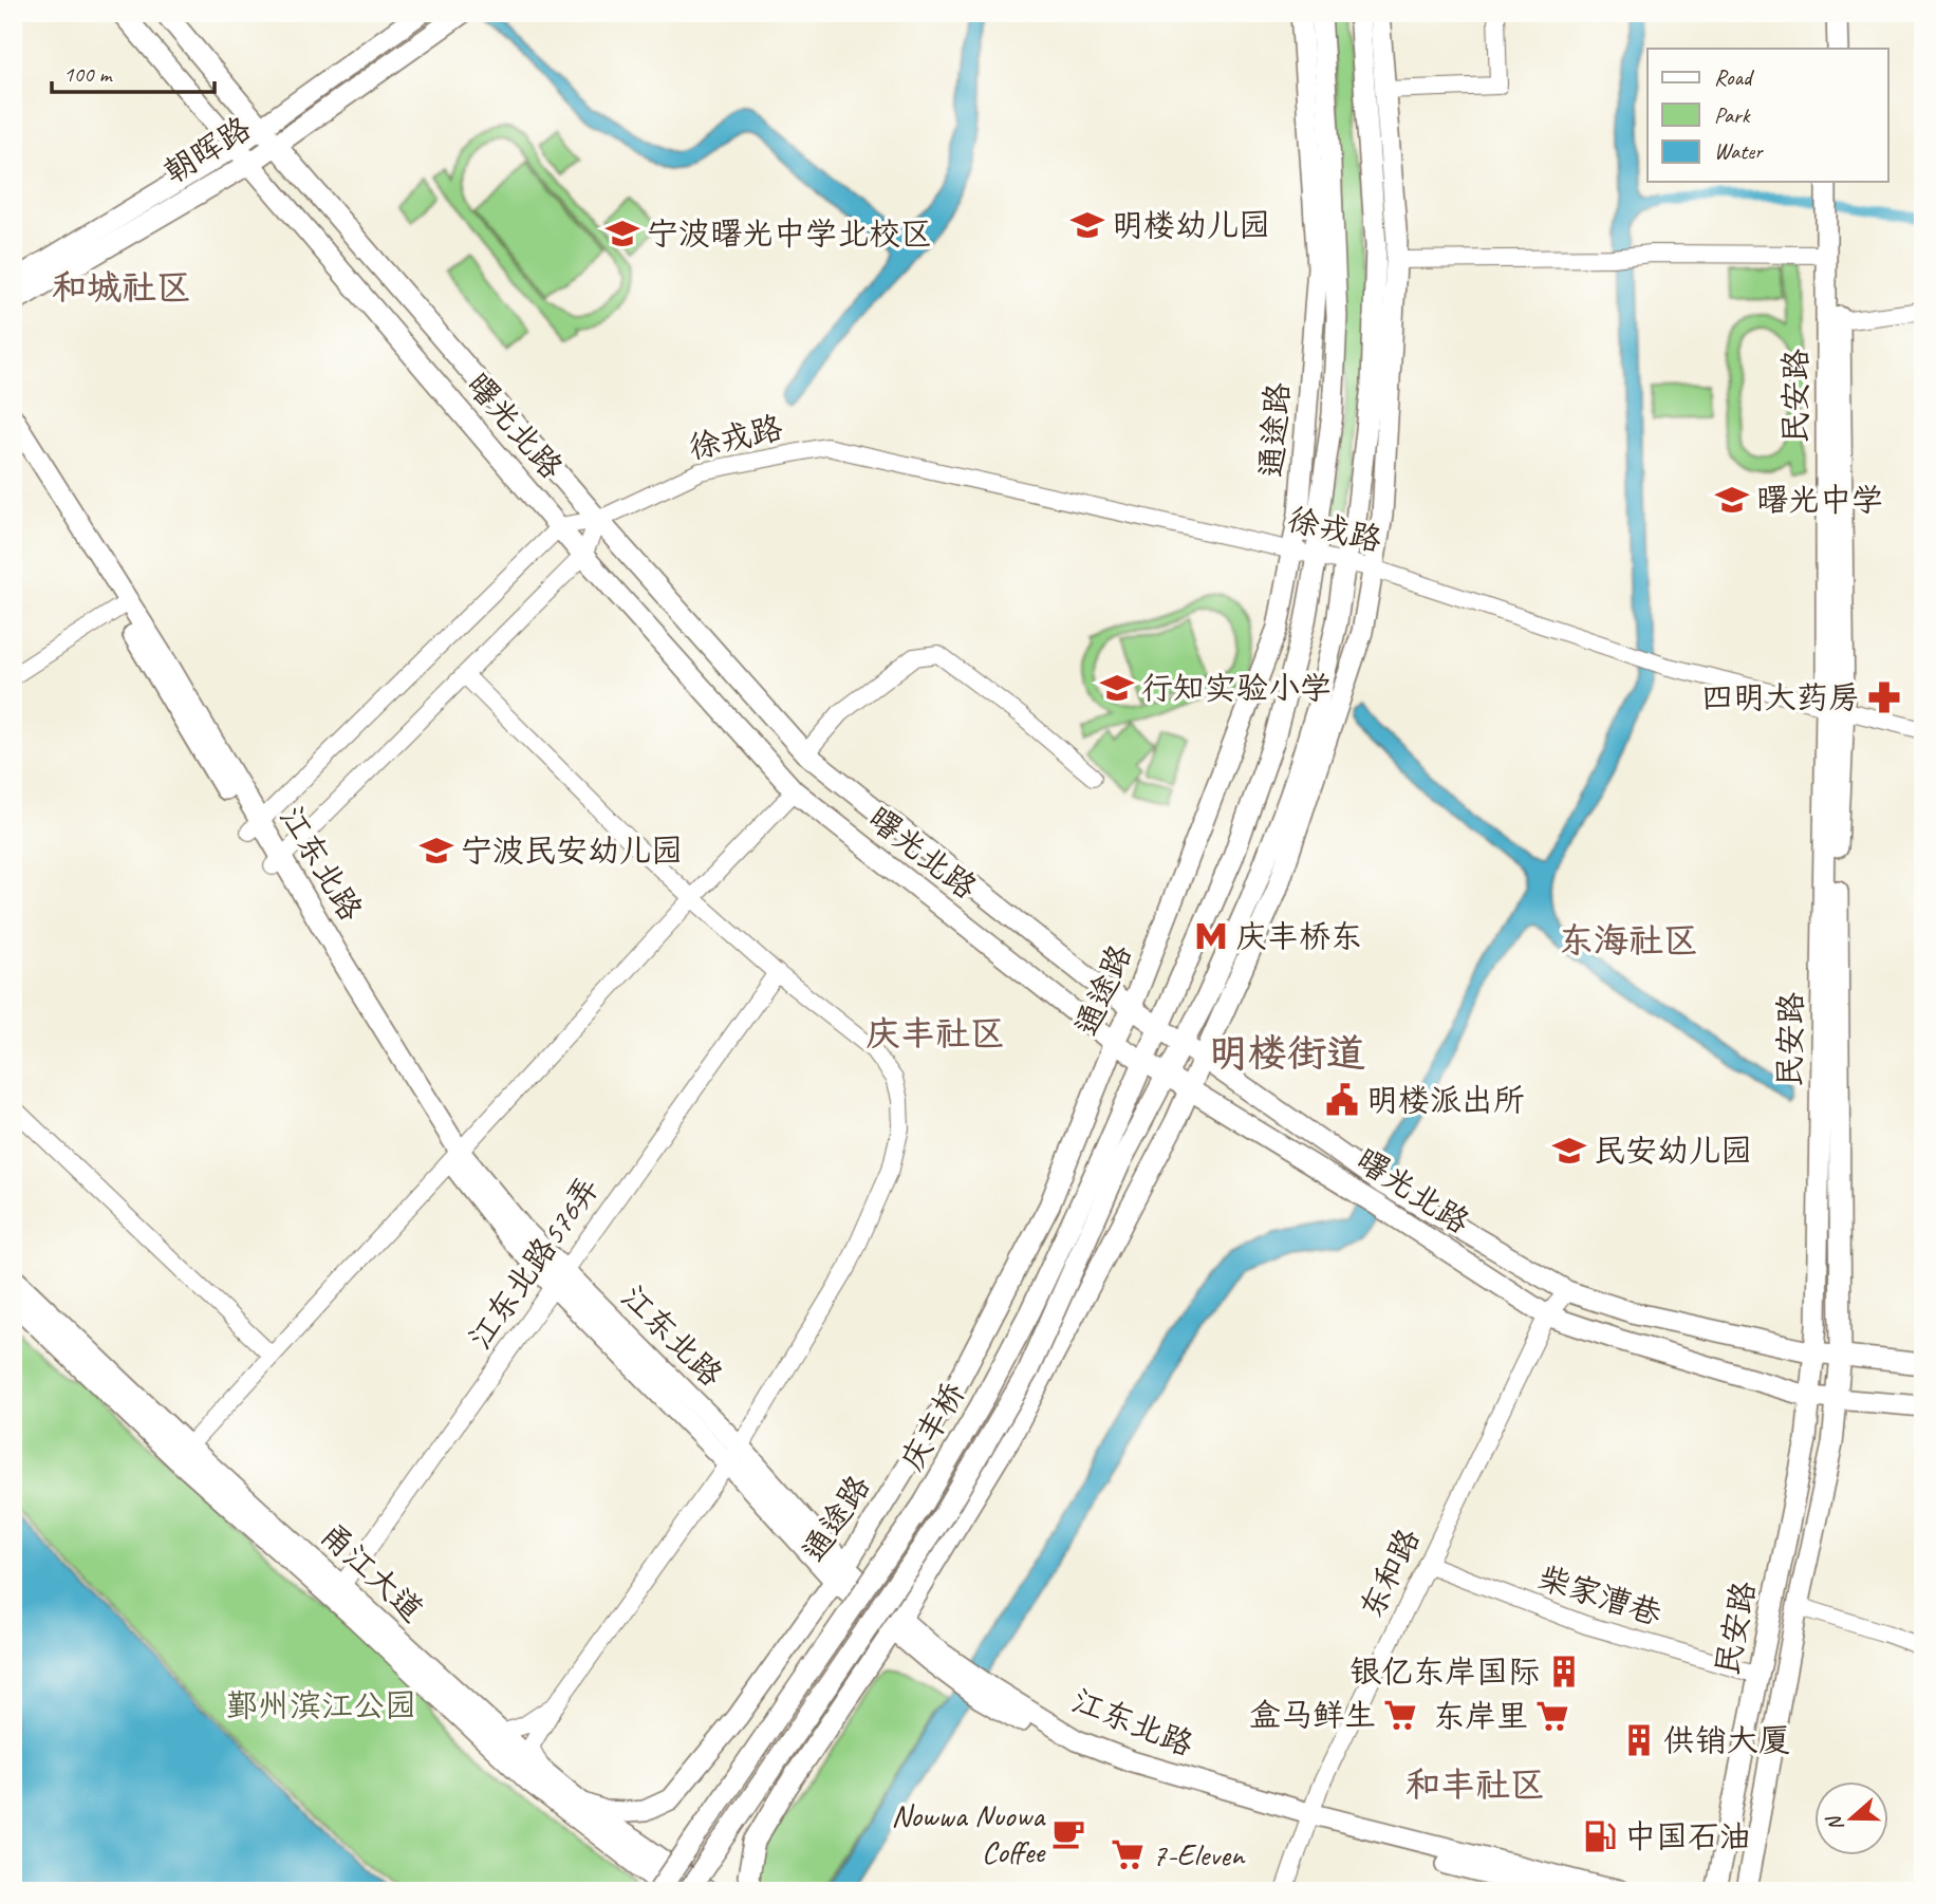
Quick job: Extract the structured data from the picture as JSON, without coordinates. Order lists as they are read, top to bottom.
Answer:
{
  "streets": {
    "main road": [
      "朝晖路",
      "民安路",
      "曙光北路",
      "通途路",
      "江东北路",
      "庆丰桥",
      "甬江大道"
    ],
    "street": [
      "徐戎路",
      "江东北路576弄",
      "东和路",
      "柴家漕巷"
    ]
  },
  "crossings": [
    ["朝晖路", "曙光北路"],
    ["民安路", "曙光北路"],
    ["民安路", "徐戎路"],
    ["民安路", "柴家漕巷"],
    ["曙光北路", "通途路"],
    ["曙光北路", "徐戎路"],
    ["曙光北路", "东和路"],
    ["通途路", "徐戎路"],
    ["通途路", "江东北路"],
    ["通途路", "庆丰桥"],
    ["通途路", "甬江大道"],
    ["江东北路", "江东北路576弄"],
    ["江东北路", "东和路"],
    ["江东北路576弄", "甬江大道"],
    ["东和路", "柴家漕巷"]
  ],
  "districts": [
    "和城社区",
    "东海社区",
    "庆丰社区",
    "明楼街道",
    "和丰社区"
  ],
  "parks": ["鄞州滨江公园"],
  "places": {
    "school or university": [
      "明楼幼儿园",
      "宁波曙光中学北校区",
      "曙光中学",
      "行知实验小学",
      "宁波民安幼儿园",
      "民安幼儿园"
    ],
    "pharmacy": ["四明大药房"],
    "metro station": ["庆丰桥东"],
    "public building": ["明楼派出所"],
    "building": ["银亿东岸国际", "供销大厦"],
    "supermarket": ["盒马鲜生", "东岸里", "7-Eleven"],
    "cafe": ["Nowwa Nuowa Coffee"],
    "fuel station": ["中国石油"]
  },
  "legend": ["Road", "Park", "Water"],
  "scale_bar": "100 m",
  "north": "left"
}
